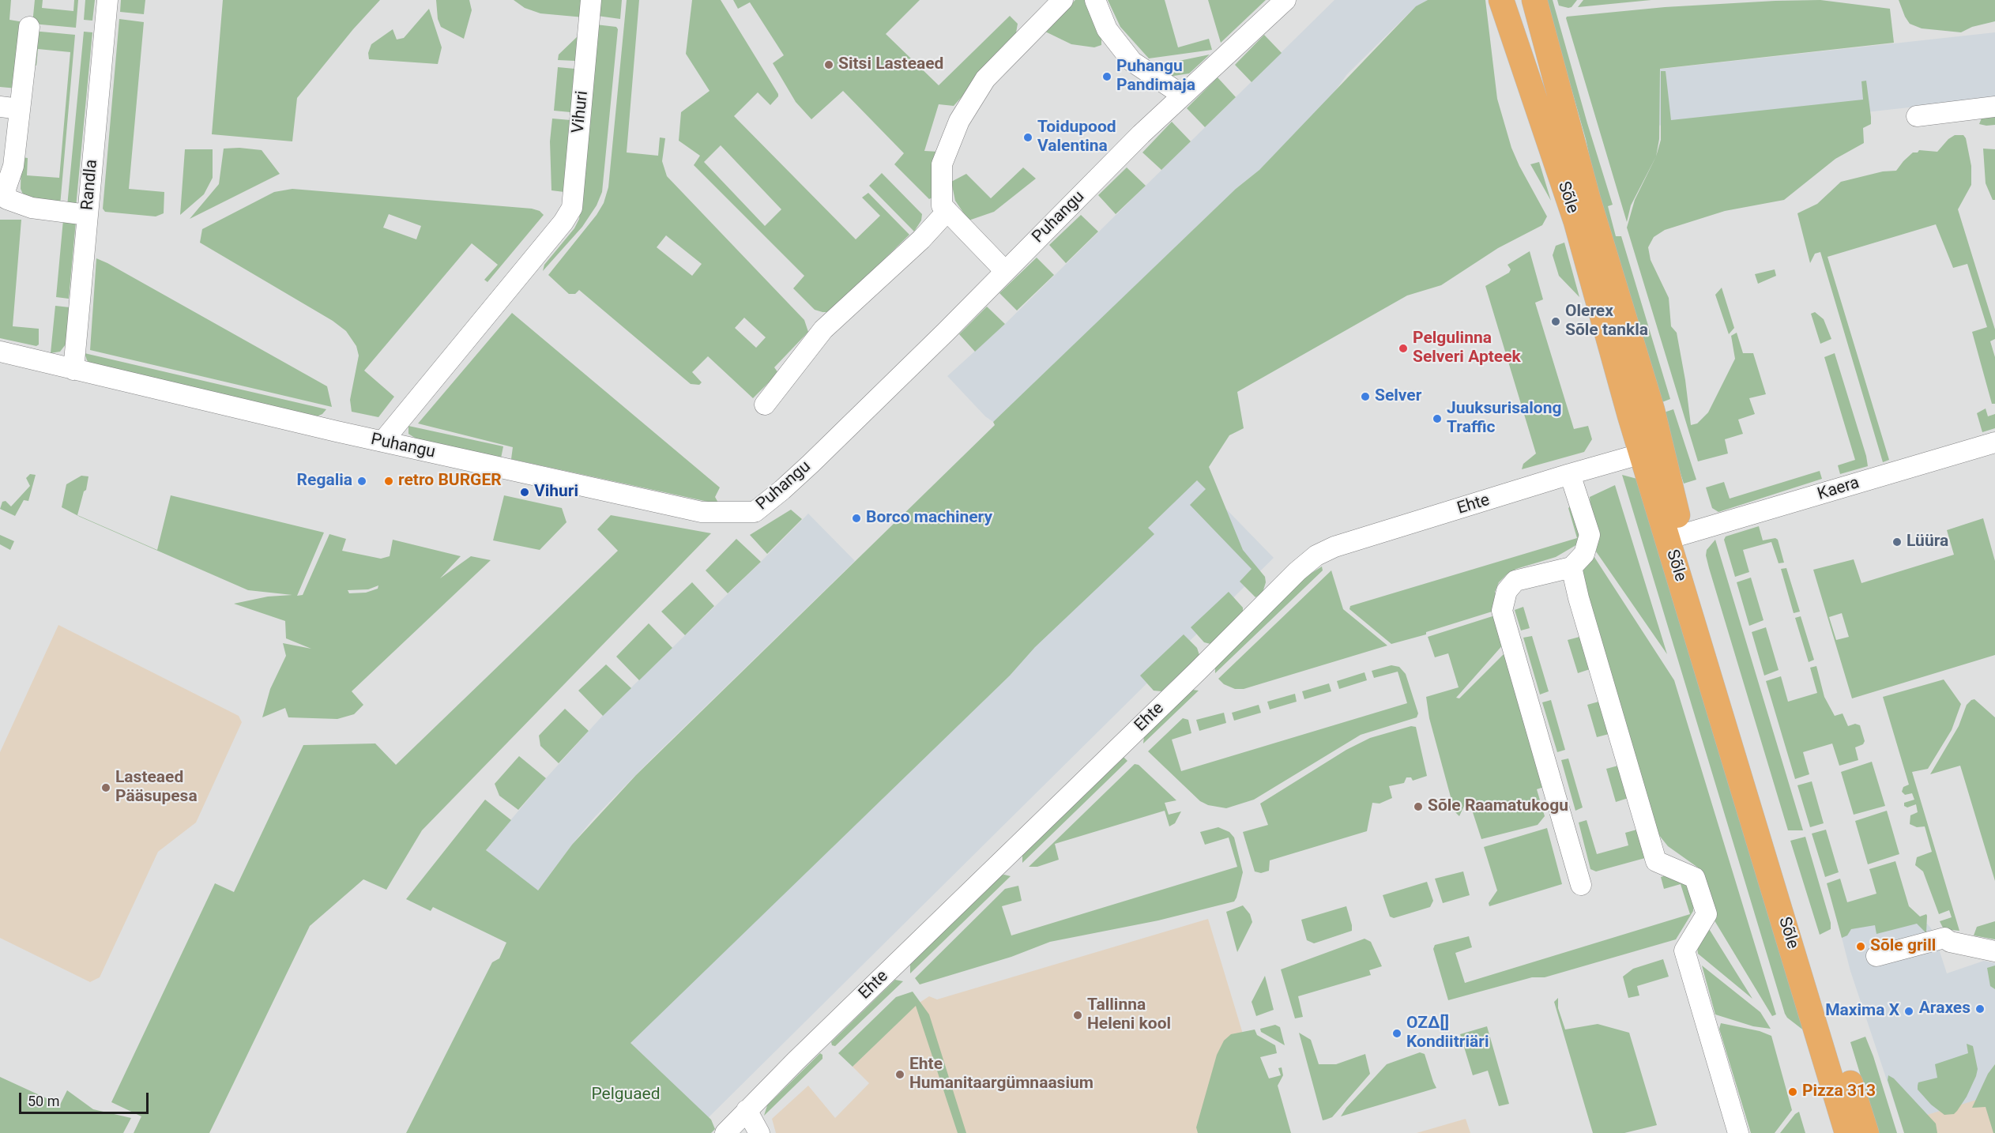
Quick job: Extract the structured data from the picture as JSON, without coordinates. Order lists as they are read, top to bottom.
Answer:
{
  "streets": {
    "main road": ["Sõle"],
    "street": [
      "Vihuri",
      "Randla",
      "Puhangu",
      "Kaera",
      "Ehte"
    ]
  },
  "crossings": [
    ["Vihuri", "Puhangu"],
    ["Randla", "Puhangu"],
    ["Sõle", "Kaera"],
    ["Sõle", "Ehte"]
  ],
  "parks": ["Pelguaed"],
  "places": [
    "Sitsi Lasteaed",
    "Puhangu Pandimaja",
    "Toidupood Valentina",
    "Olerex Sõle tankla",
    "Pelgulinna Selveri Apteek",
    "Selver",
    "Juuksurisalong Traffic",
    "Regalia",
    "retro BURGER",
    "Vihuri",
    "Borco machinery",
    "Lüüra",
    "Lasteaed Pääsupesa",
    "Sõle Raamatukogu",
    "Sõle grill",
    "Araxes",
    "Maxima X",
    "Tallinna Heleni kool",
    "OZ∆[] Kondiitriäri",
    "Ehte Humanitaargümnaasium",
    "Pizza 313"
  ],
  "scale_bar": "50 m"
}
